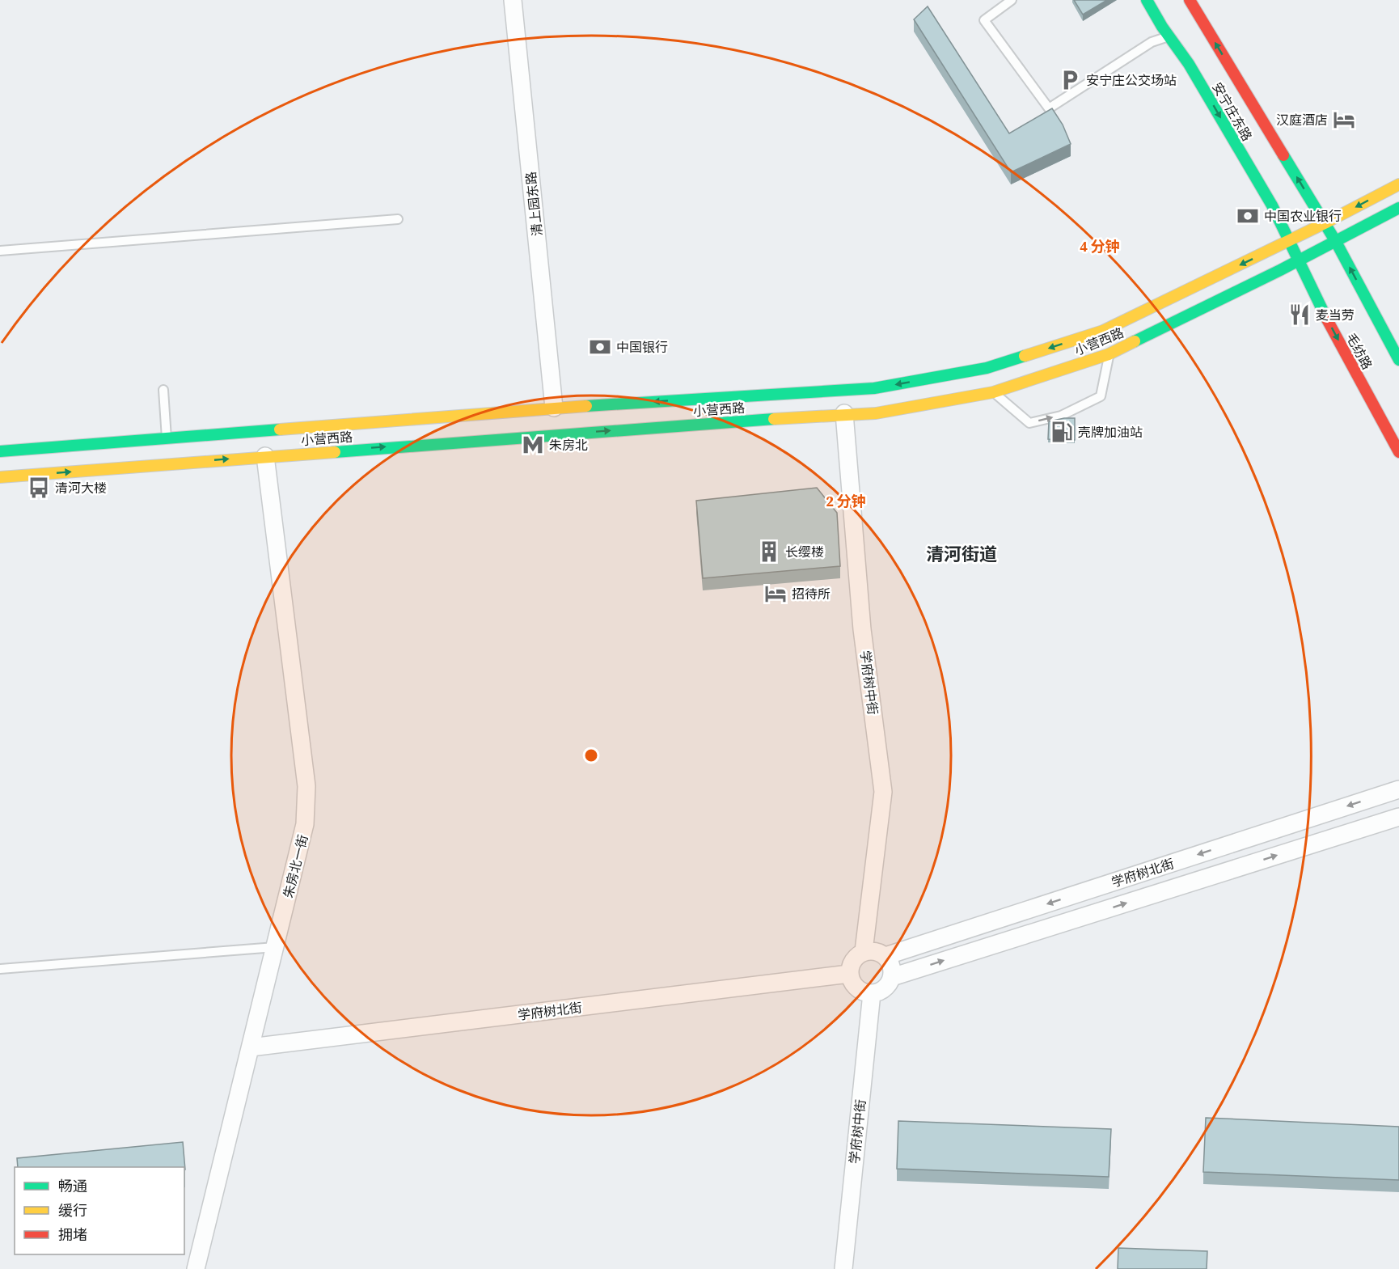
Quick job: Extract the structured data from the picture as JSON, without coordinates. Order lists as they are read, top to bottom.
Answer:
{
  "streets": {
    "main road": ["安宁庄东路", "小营西路", "毛纺路"],
    "street": [
      "清上园东路",
      "学府树中街",
      "朱房北一街",
      "学府树北街"
    ]
  },
  "crossings": [
    ["安宁庄东路", "小营西路"],
    ["安宁庄东路", "毛纺路"],
    ["清上园东路", "小营西路"],
    ["小营西路", "毛纺路"],
    ["小营西路", "学府树中街"],
    ["小营西路", "朱房北一街"],
    ["学府树中街", "学府树北街"],
    ["朱房北一街", "学府树北街"]
  ],
  "districts": ["清河街道"],
  "places": {
    "parking": ["安宁庄公交场站"],
    "hotel": ["汉庭酒店", "招待所"],
    "bank": ["中国农业银行", "中国银行"],
    "restaurant": ["麦当劳"],
    "fuel station": ["壳牌加油站"],
    "metro station": ["朱房北"],
    "bus stop": ["清河大楼"],
    "building": ["长缨楼"]
  },
  "legend": ["畅通", "缓行", "拥堵"],
  "rings": ["4 分钟", "2 分钟"]
}
